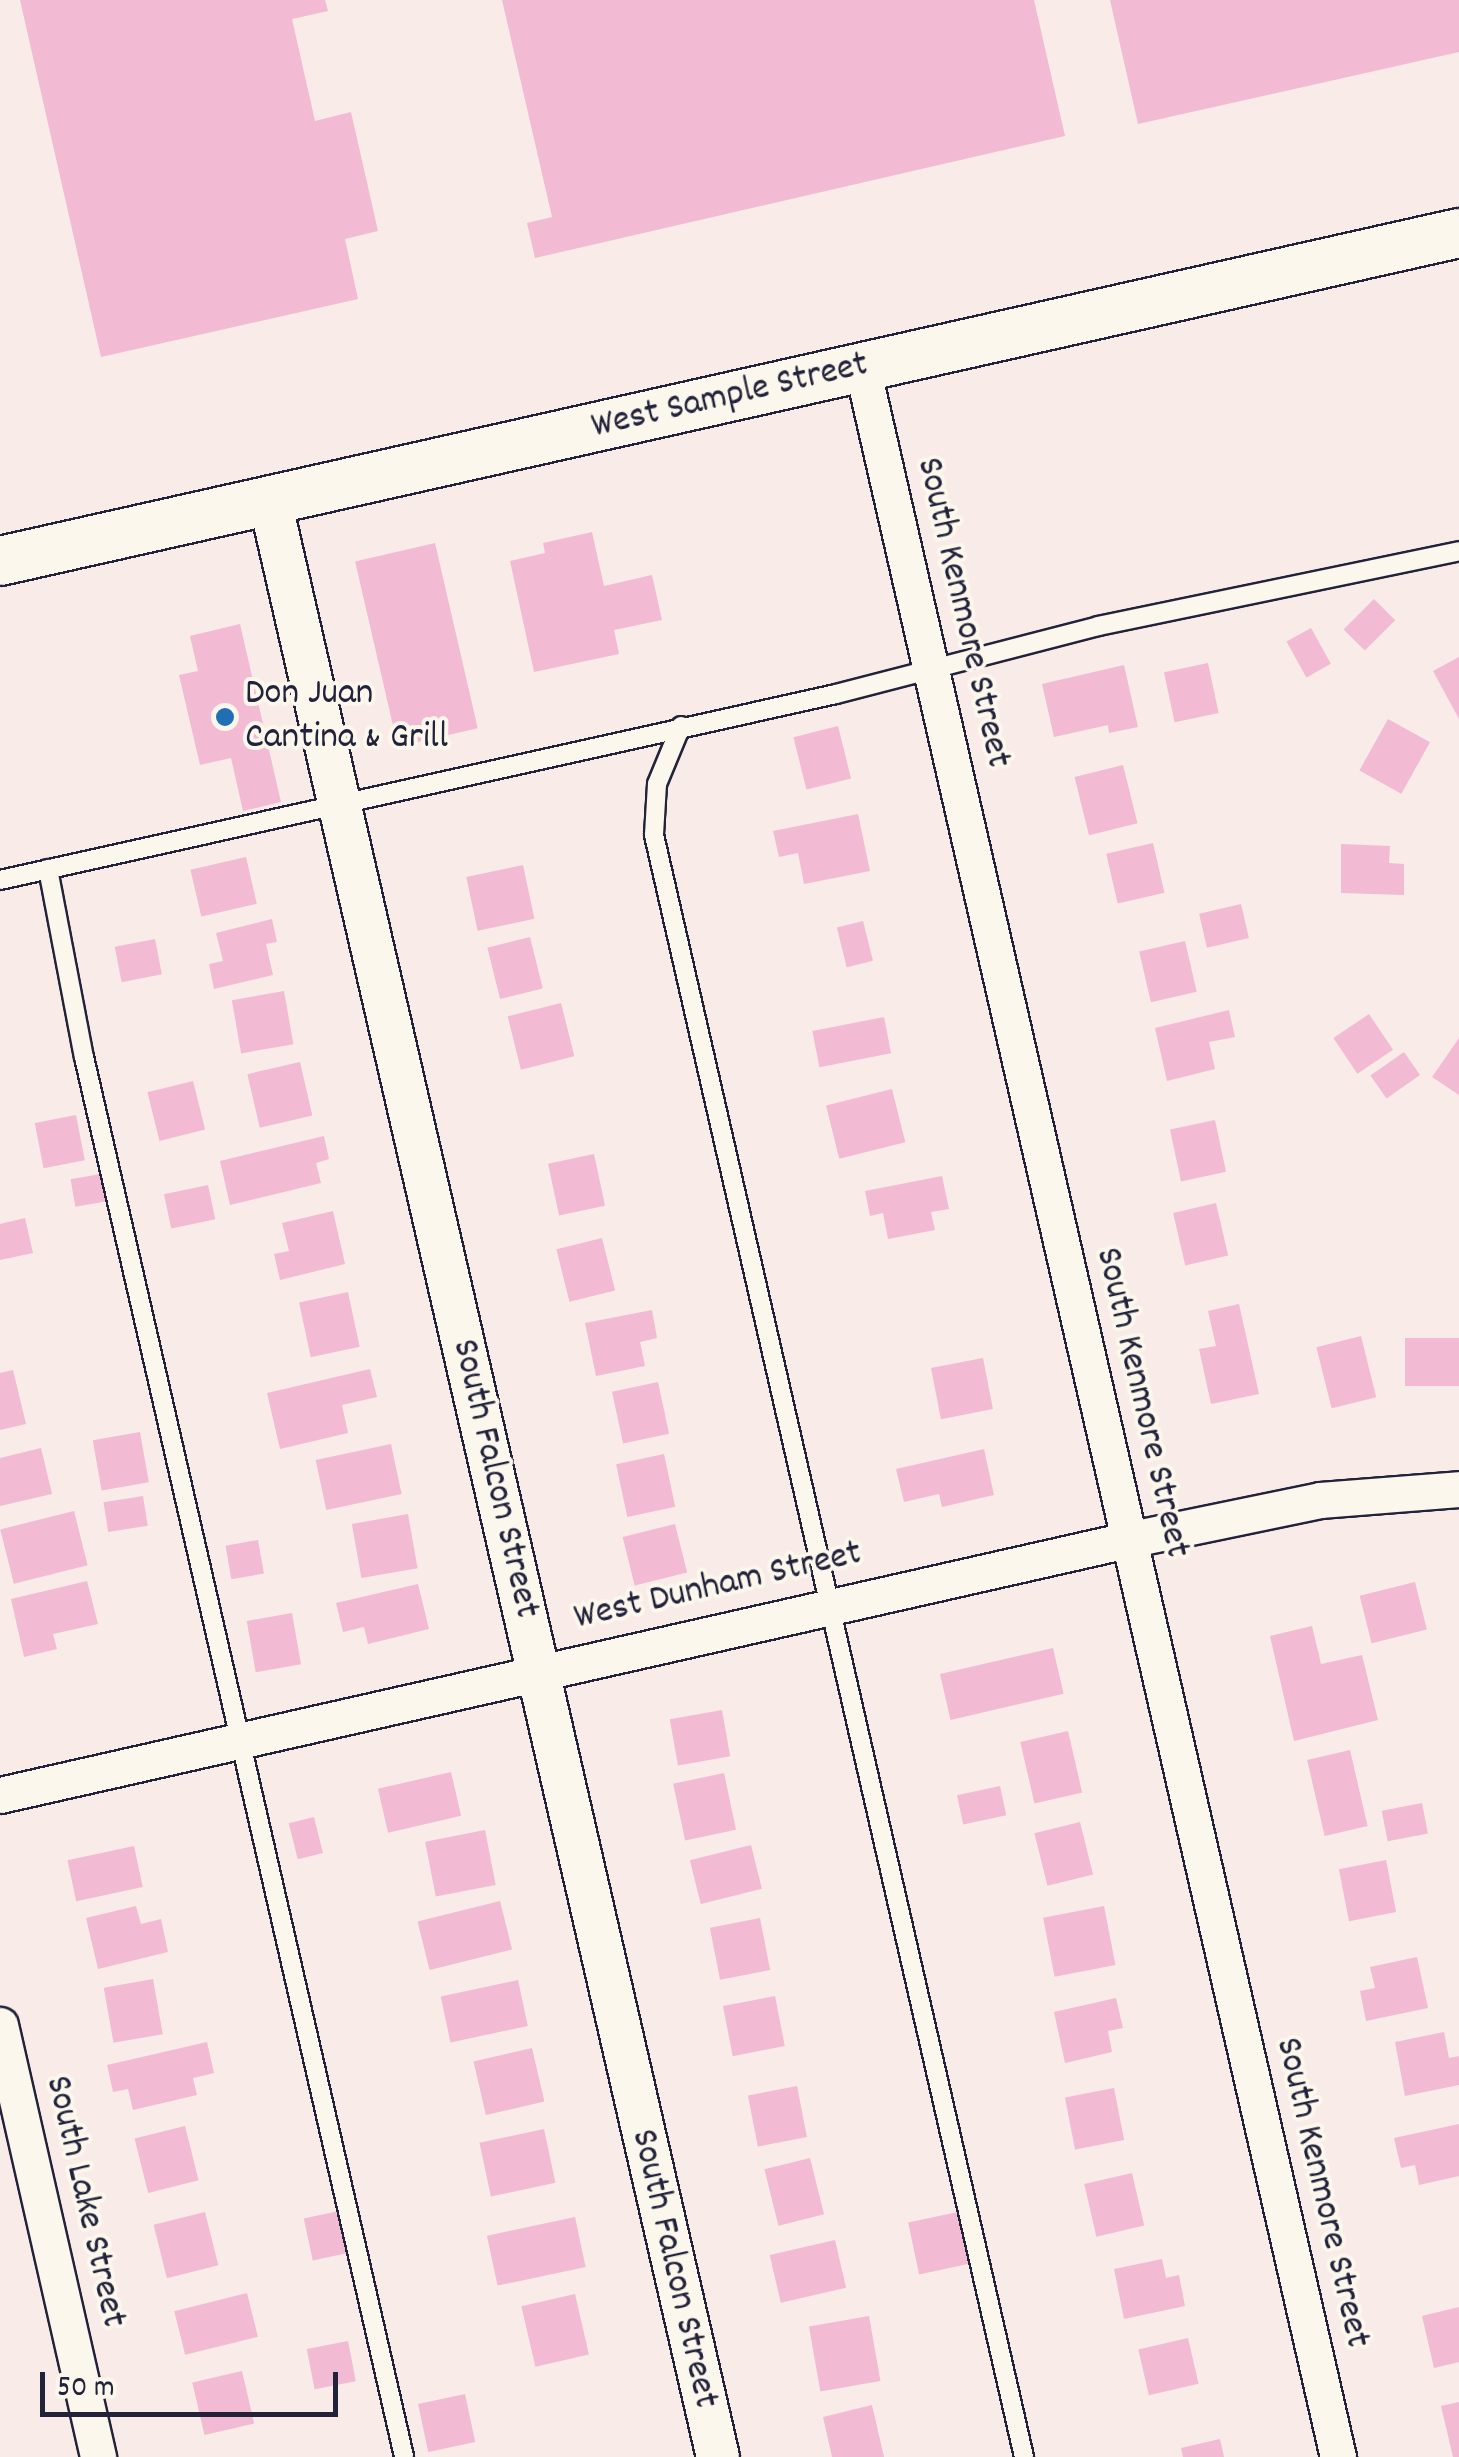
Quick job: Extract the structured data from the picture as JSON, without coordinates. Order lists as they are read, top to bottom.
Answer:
{
  "streets": {
    "main road": ["West Sample Street"],
    "street": [
      "South Kenmore Street",
      "South Falcon Street",
      "West Dunham Street",
      "South Lake Street"
    ]
  },
  "crossings": [
    ["West Sample Street", "South Kenmore Street"],
    ["West Sample Street", "South Falcon Street"],
    ["South Kenmore Street", "West Dunham Street"],
    ["South Falcon Street", "West Dunham Street"]
  ],
  "places": ["Don Juan Cantina & Grill"],
  "scale_bar": "50 m"
}
